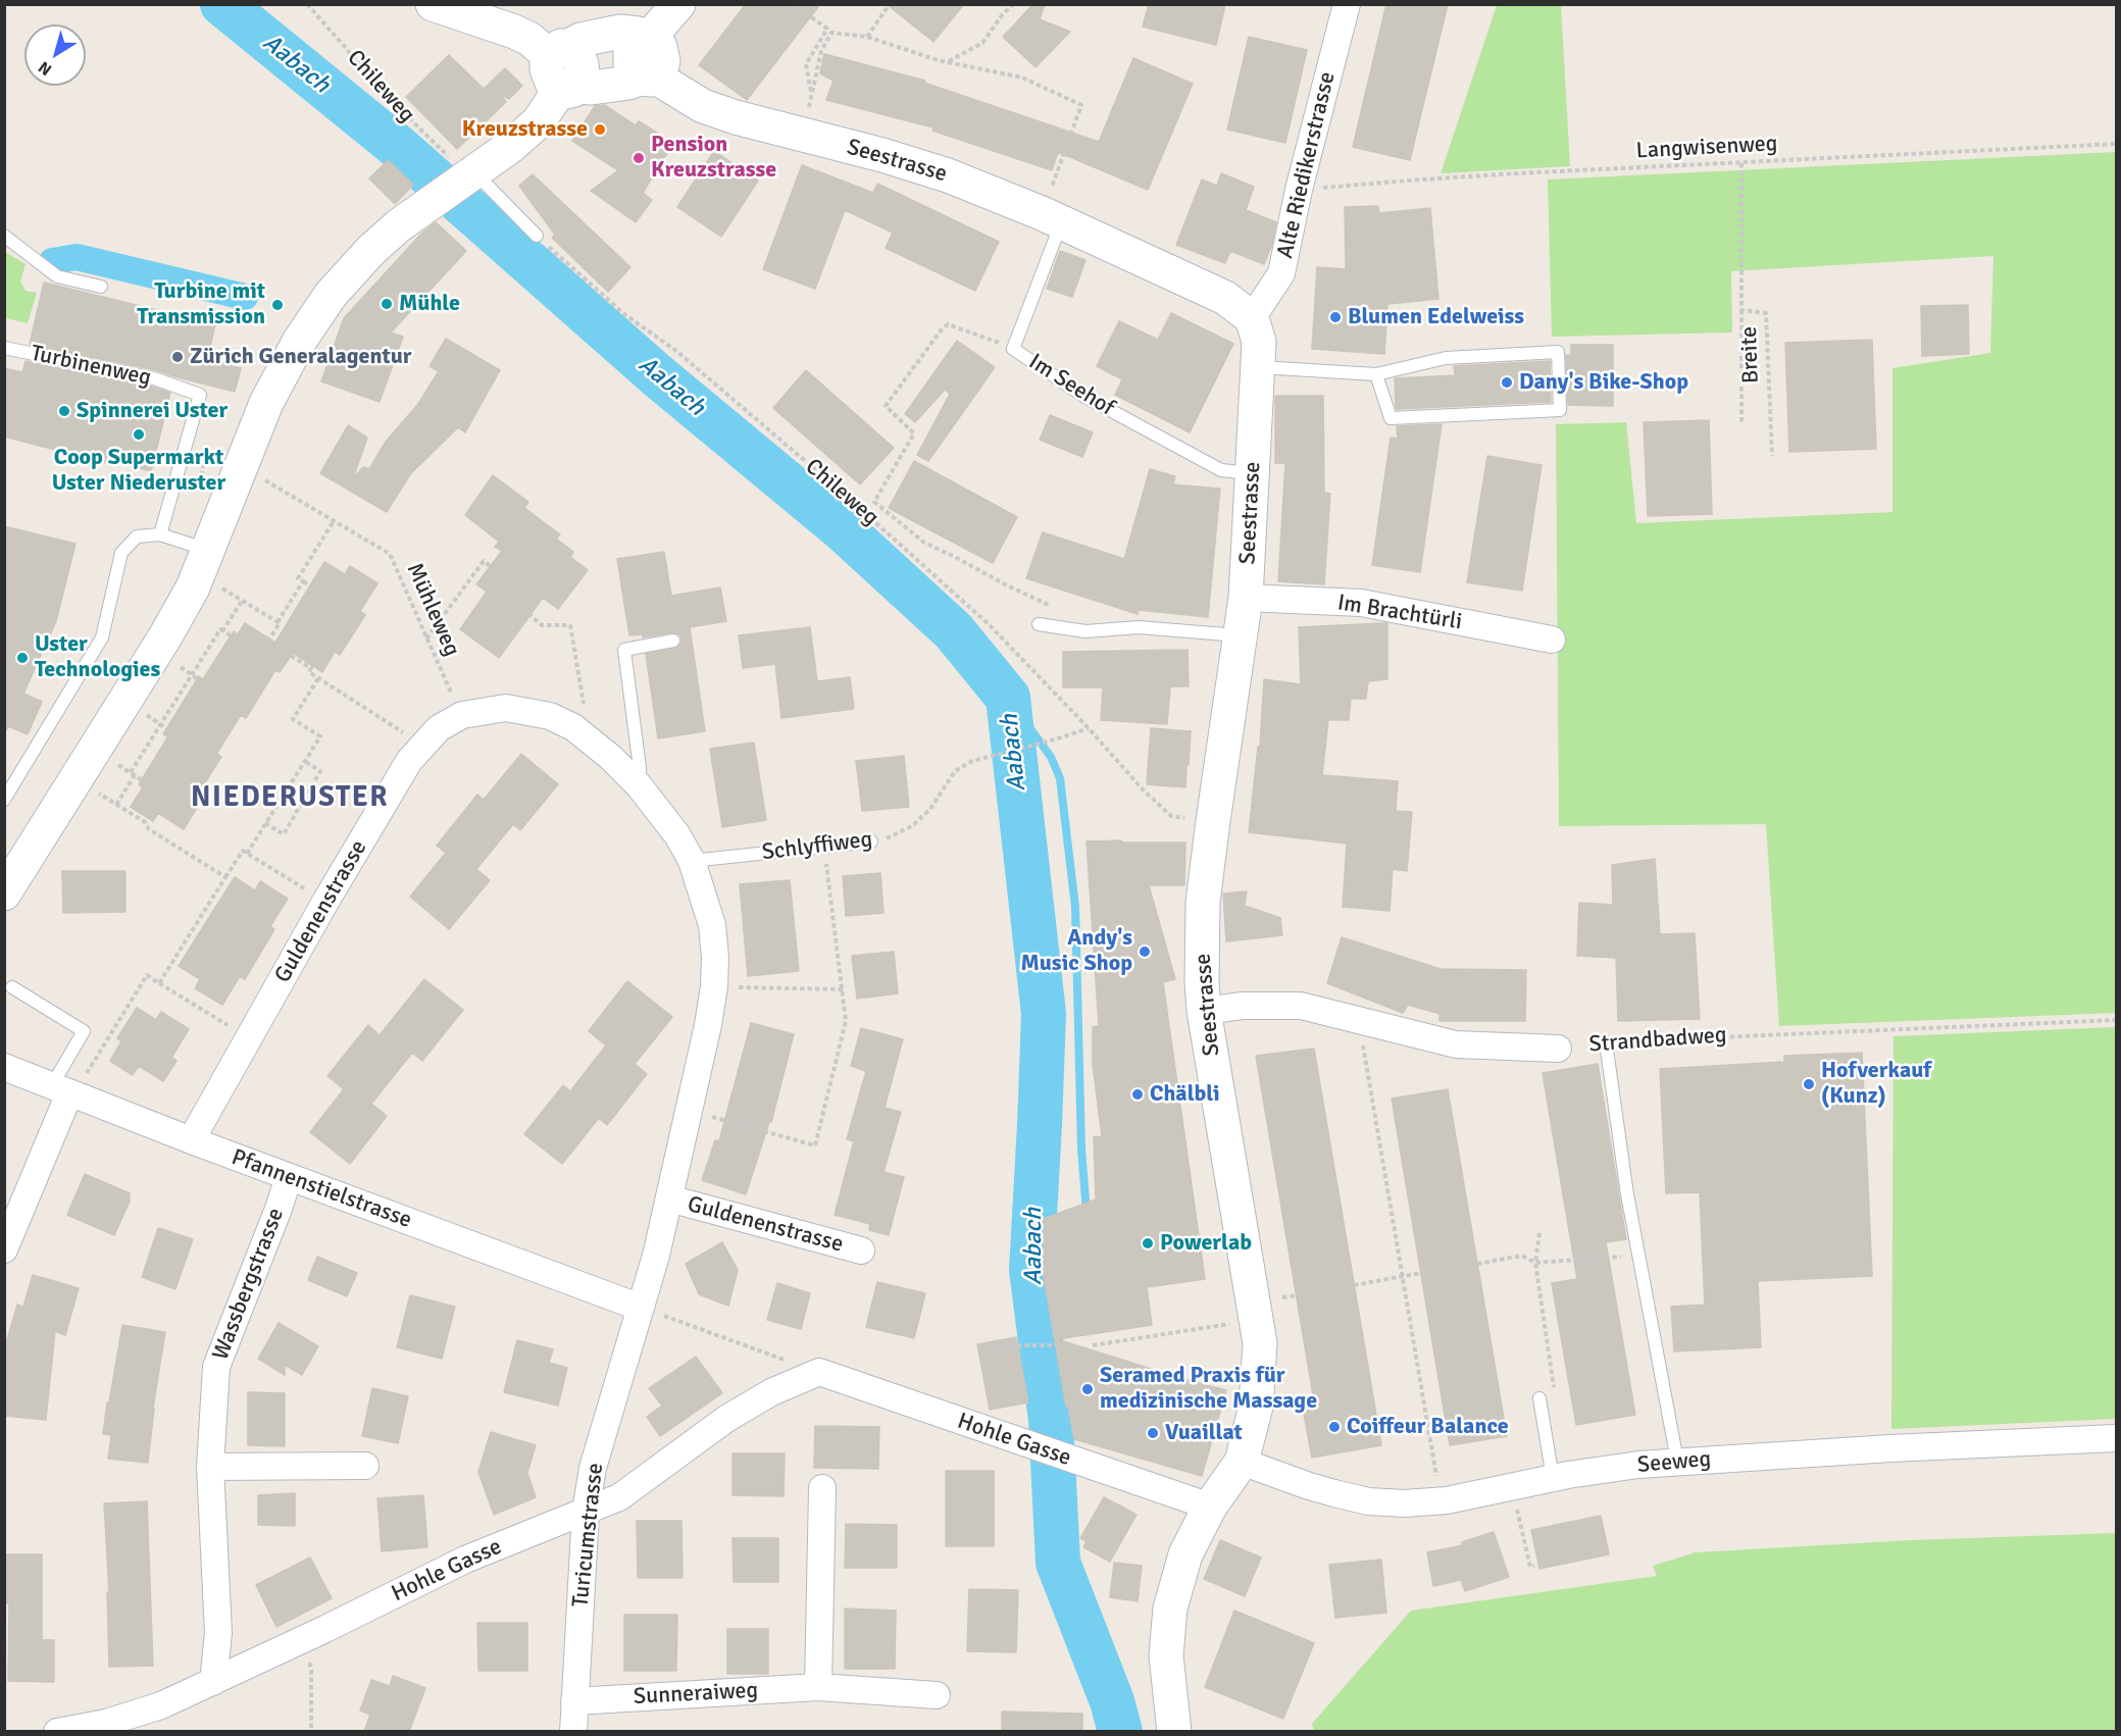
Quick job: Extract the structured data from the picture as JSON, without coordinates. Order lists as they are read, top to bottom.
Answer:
{
  "streets": {
    "street": [
      "Seestrasse",
      "Alte Riedikerstrasse",
      "Im Brachtürli",
      "Guldenenstrasse",
      "Strandbadweg",
      "Pfannenstielstrasse",
      "Wassbergstrasse",
      "Hohle Gasse",
      "Seeweg",
      "Turicumstrasse",
      "Sunneraiweg"
    ],
    "lane": ["Turbinenweg", "Im Seehof", "Schlyffiweg"],
    "path": [
      "Chileweg",
      "Langwisenweg",
      "Breite",
      "Mühleweg"
    ]
  },
  "crossings": [
    ["Chileweg", "Schlyffiweg"],
    ["Langwisenweg", "Alte Riedikerstrasse"],
    ["Langwisenweg", "Breite"],
    ["Seestrasse", "Alte Riedikerstrasse"],
    ["Seestrasse", "Im Seehof"],
    ["Seestrasse", "Im Brachtürli"],
    ["Seestrasse", "Strandbadweg"],
    ["Seestrasse", "Hohle Gasse"],
    ["Seestrasse", "Seeweg"],
    ["Schlyffiweg", "Guldenenstrasse"],
    ["Guldenenstrasse", "Pfannenstielstrasse"],
    ["Guldenenstrasse", "Turicumstrasse"],
    ["Pfannenstielstrasse", "Wassbergstrasse"],
    ["Pfannenstielstrasse", "Turicumstrasse"],
    ["Wassbergstrasse", "Hohle Gasse"],
    ["Hohle Gasse", "Turicumstrasse"],
    ["Turicumstrasse", "Sunneraiweg"]
  ],
  "districts": ["NIEDERUSTER"],
  "water": ["Aabach"],
  "places": [
    "Kreuzstrasse",
    "Pension Kreuzstrasse",
    "Mühle",
    "Turbine mit Transmission",
    "Blumen Edelweiss",
    "Zürich Generalagentur",
    "Dany's Bike-Shop",
    "Spinnerei Uster",
    "Coop Supermarkt Uster Niederuster",
    "Uster Technologies",
    "Andy's Music Shop",
    "Hofverkauf (Kunz)",
    "Chälbli",
    "Powerlab",
    "Seramed Praxis für medizinische Massage",
    "Coiffeur Balance",
    "Vuaillat"
  ],
  "north": "bottom left"
}
